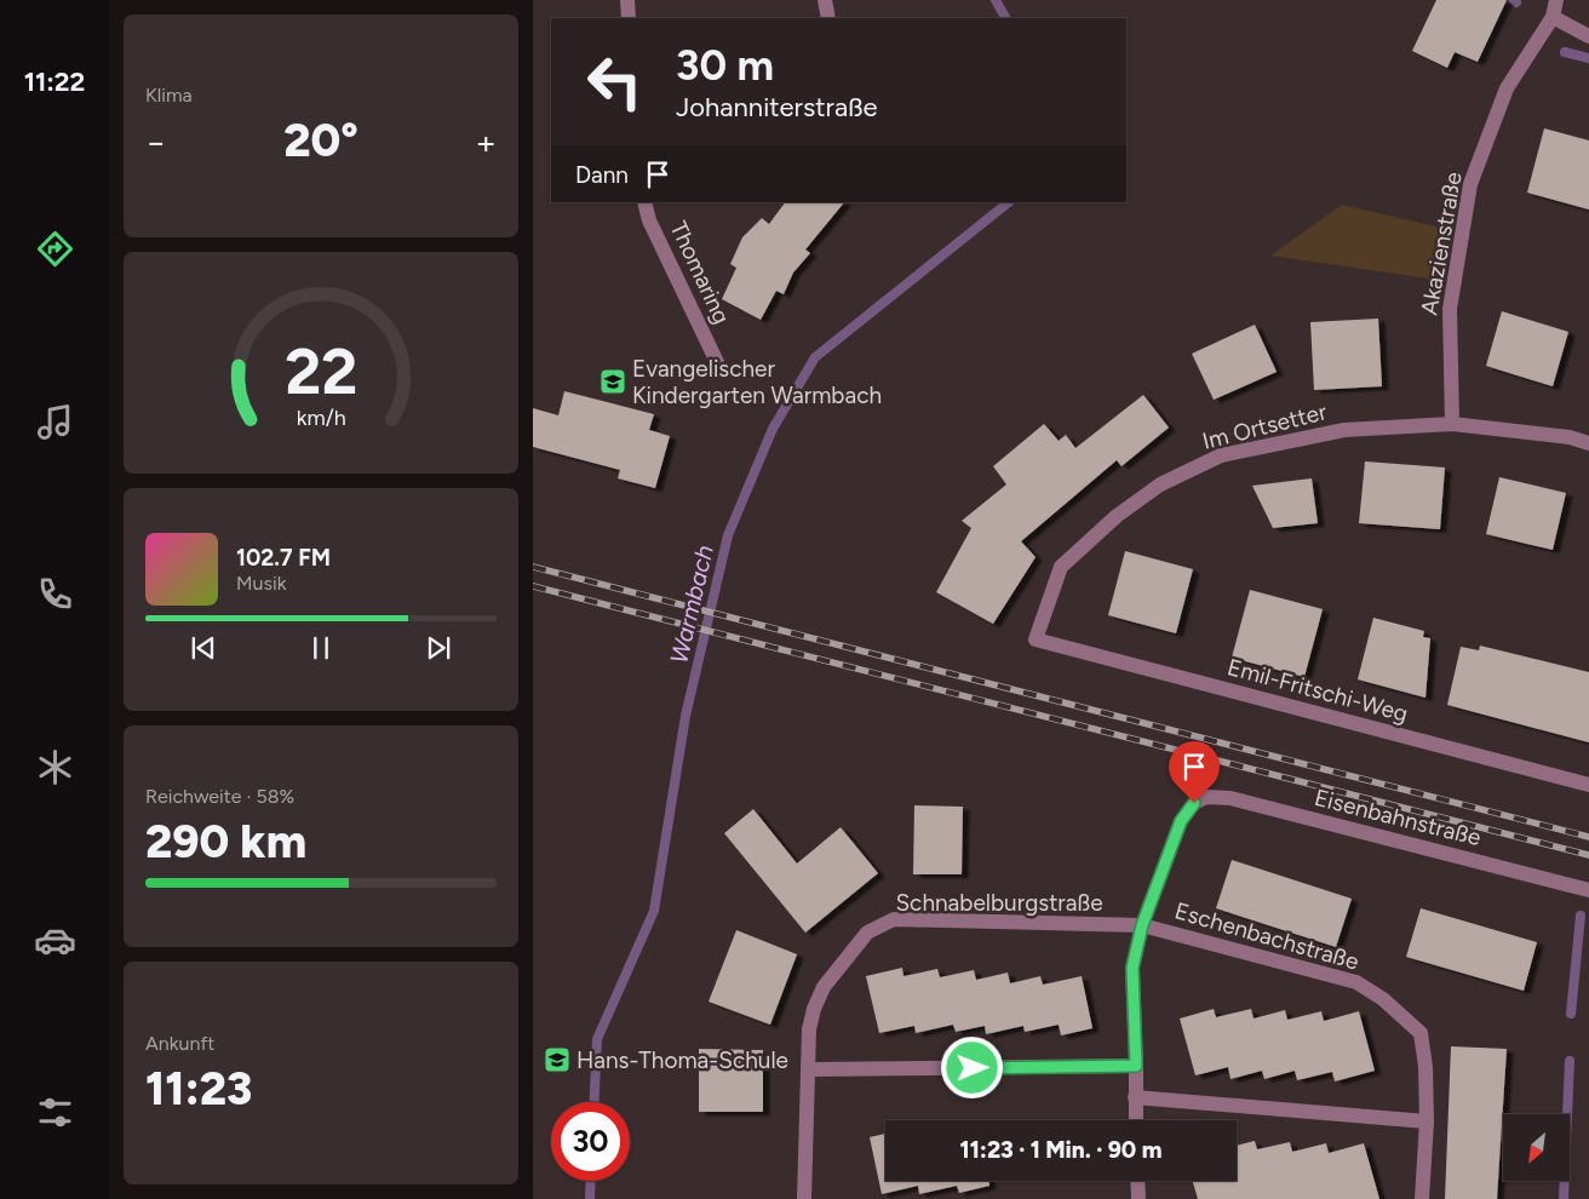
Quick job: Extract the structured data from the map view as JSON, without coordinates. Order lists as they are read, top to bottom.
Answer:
{
  "streets": {
    "street": [
      "Akazienstraße",
      "Thomaring",
      "Im Ortsetter",
      "Emil-Fritschi-Weg",
      "Eisenbahnstraße",
      "Schnabelburgstraße",
      "Eschenbachstraße"
    ]
  },
  "crossings": [
    ["Akazienstraße", "Im Ortsetter"],
    ["Im Ortsetter", "Emil-Fritschi-Weg"],
    ["Eisenbahnstraße", "Schnabelburgstraße"],
    ["Eisenbahnstraße", "Eschenbachstraße"],
    ["Schnabelburgstraße", "Eschenbachstraße"]
  ],
  "water": ["Warmbach"],
  "places": {
    "school or university": ["Evangelischer Kindergarten Warmbach", "Hans-Thoma-Schule"]
  },
  "north": "bottom left",
  "page": {
    "tabs": "11:22",
    "tile": [
      "Klima",
      ["Reichweite · 58%", "290 km"],
      ["Ankunft", "11:23"]
    ],
    "turn": ["30 m", "Johanniterstraße"],
    "heat": ["−", "20°", "+"],
    "then": "Dann",
    "song": ["102.7 FM", "Musik"],
    "limit": "30",
    "trip": "11:23 · 1 Min. · 90 m",
    "gauge": ["22", "km/h"]
  }
}
